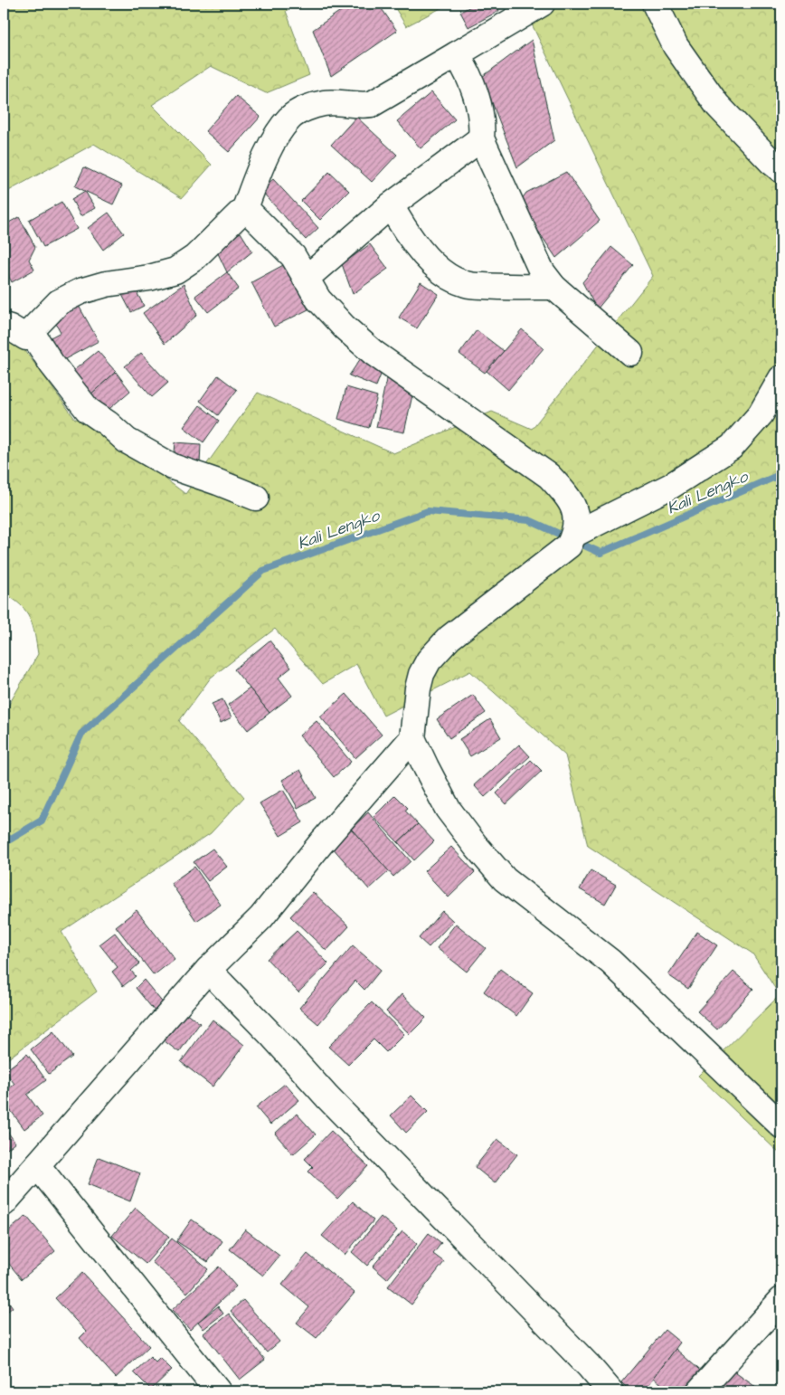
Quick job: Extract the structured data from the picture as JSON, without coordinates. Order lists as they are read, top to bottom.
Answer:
{
  "water": ["Kali Lengko"]
}
